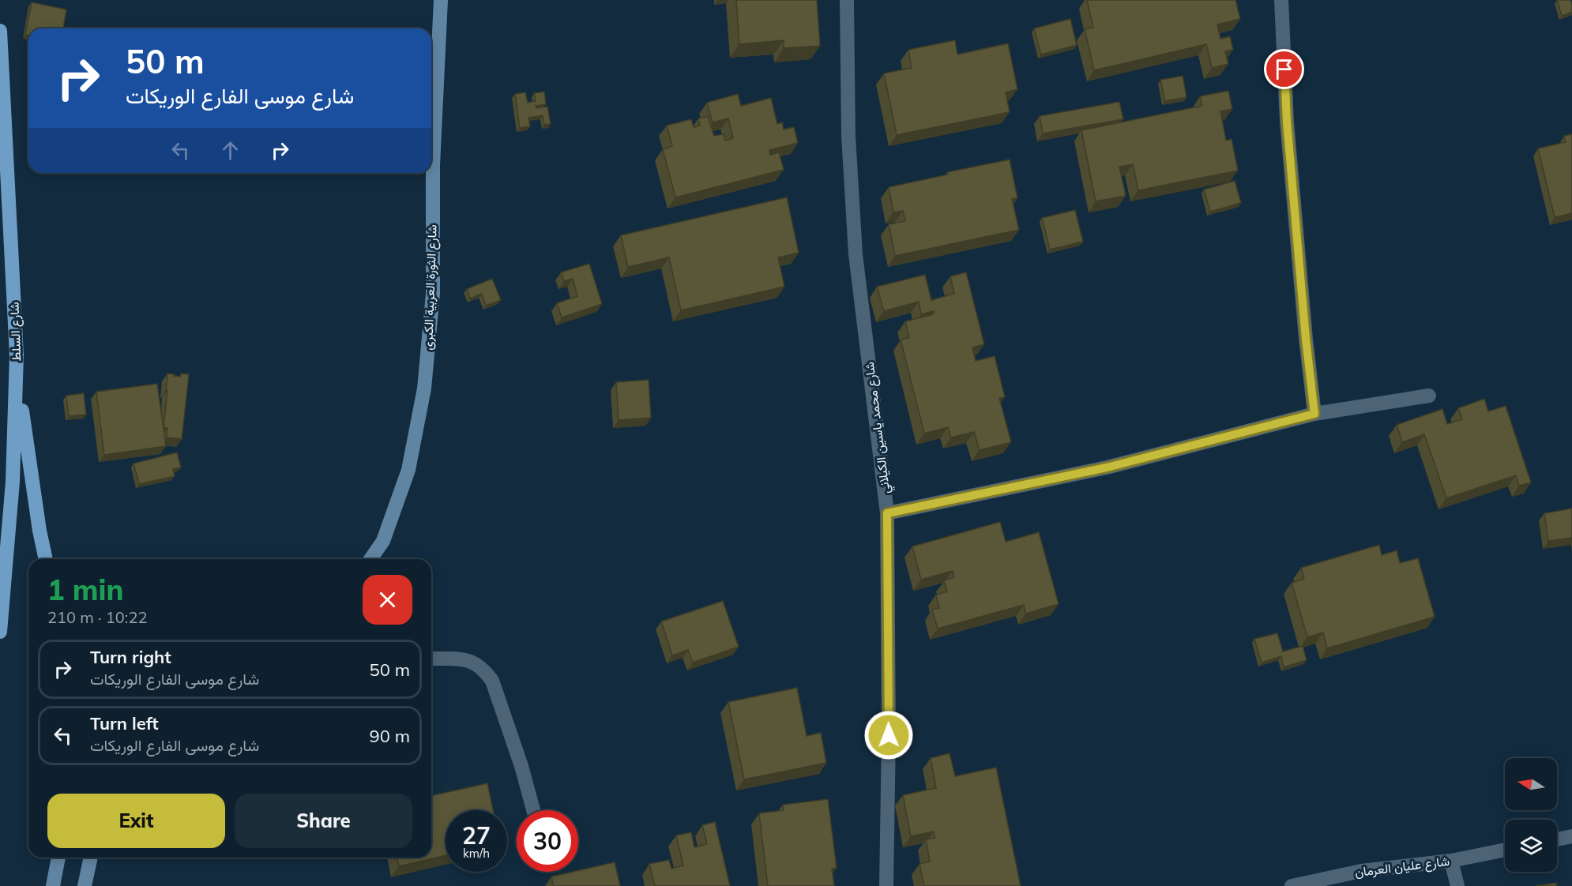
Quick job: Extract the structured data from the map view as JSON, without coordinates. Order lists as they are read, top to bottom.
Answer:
{
  "streets": {
    "main road": ["شارع السلط"],
    "street": ["شارع الثورة العربية الكبرى", "شارع محمد ياسين الكيلاني", "شارع عليان العرمان"]
  },
  "north": "left",
  "page": {
    "turn": ["50 m", "شارع موسى الفارع الوريكات"],
    "heading": ["1 min", "210 m · 10:22"],
    "list": [
      {
        "name": "Turn right",
        "note": "شارع موسى الفارع الوريكات",
        "value": "50 m"
      },
      {
        "name": "Turn left",
        "note": "شارع موسى الفارع الوريكات",
        "value": "90 m"
      }
    ],
    "buttons": ["Exit", "Share"],
    "speed": "27 km/h",
    "limit": "30"
  }
}
